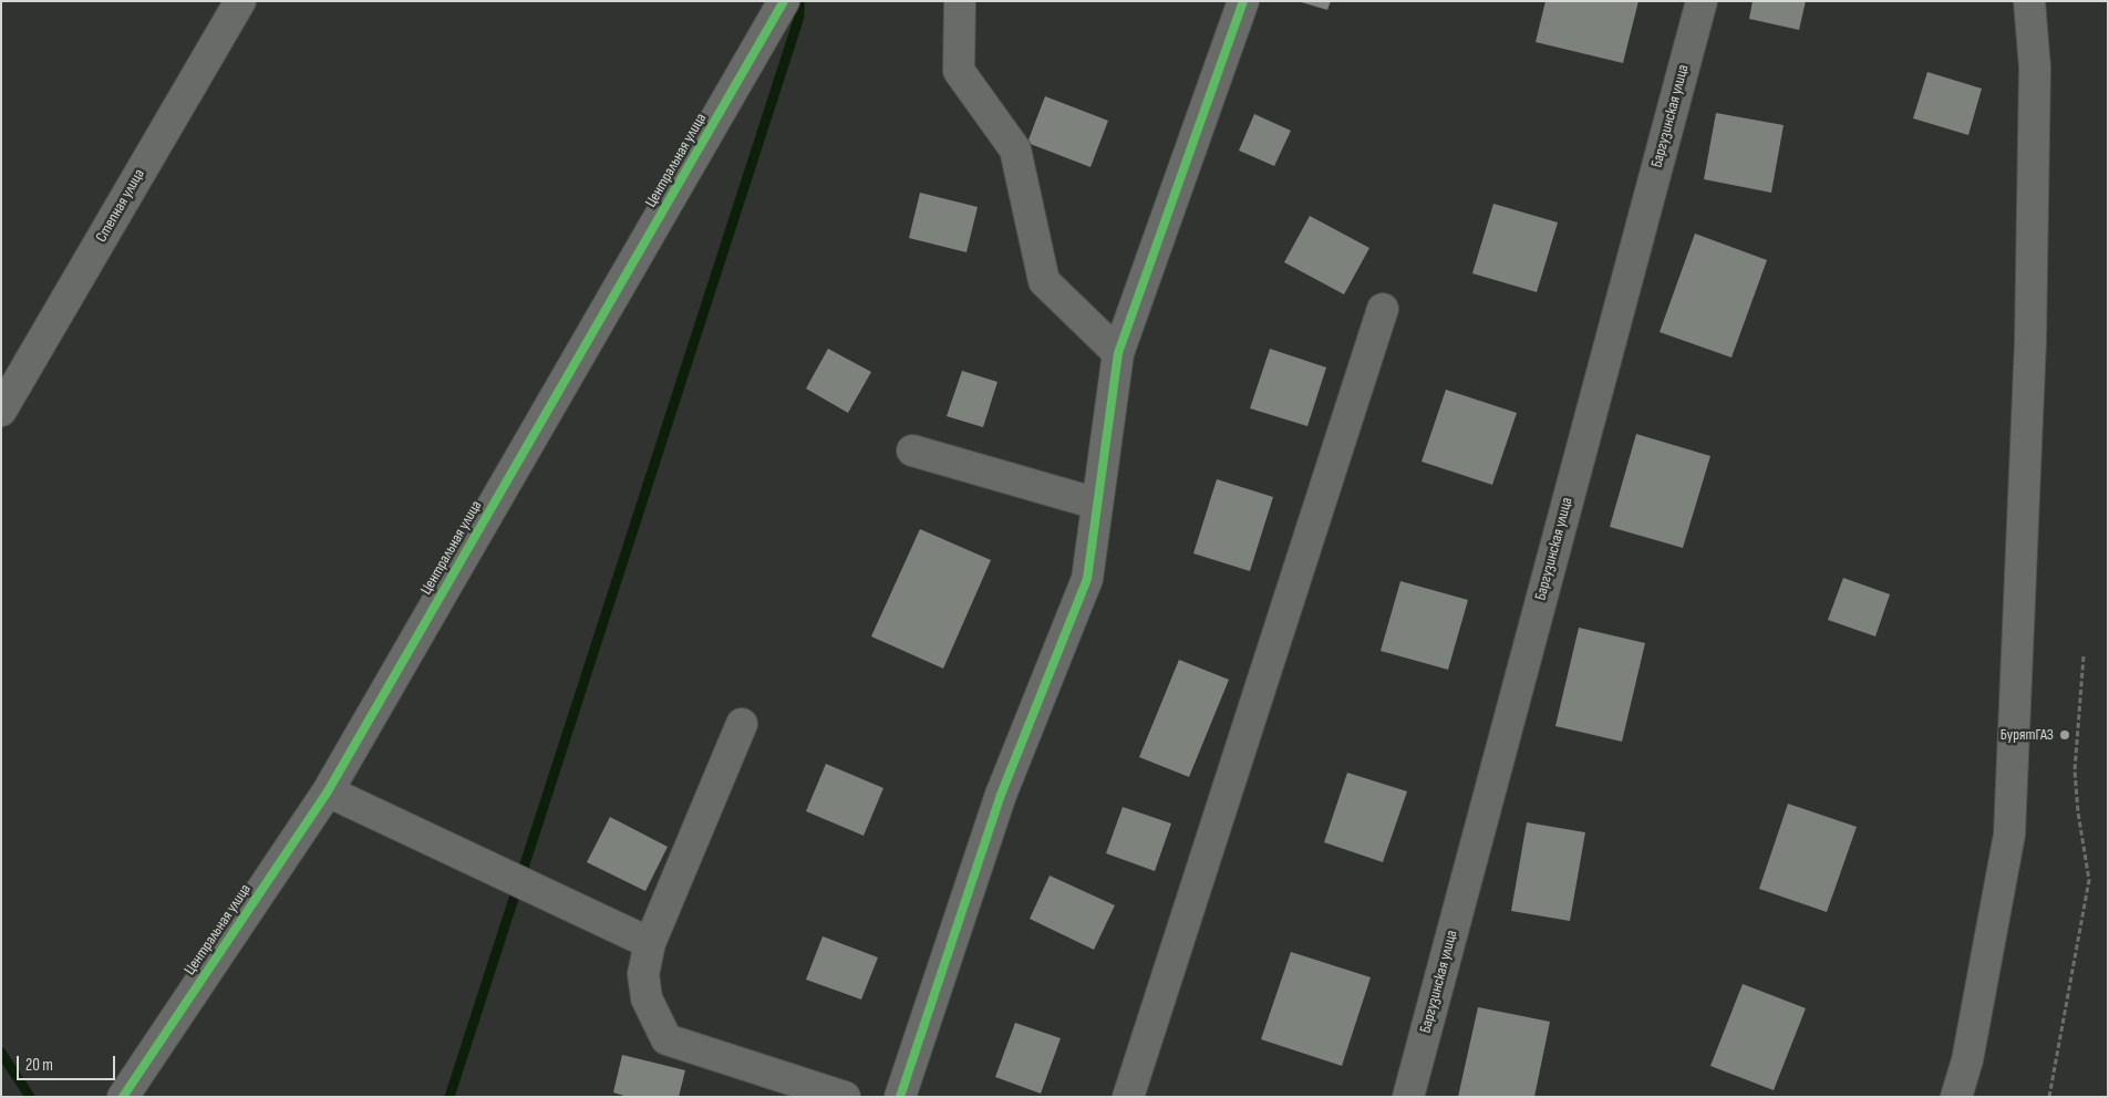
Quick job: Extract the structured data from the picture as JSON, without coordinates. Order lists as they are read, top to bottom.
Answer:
{
  "streets": {
    "street": ["Баргузинская улица", "Центральная улица", "Степная улица"]
  },
  "places": ["БурятГАЗ"],
  "scale_bar": "20 m"
}
